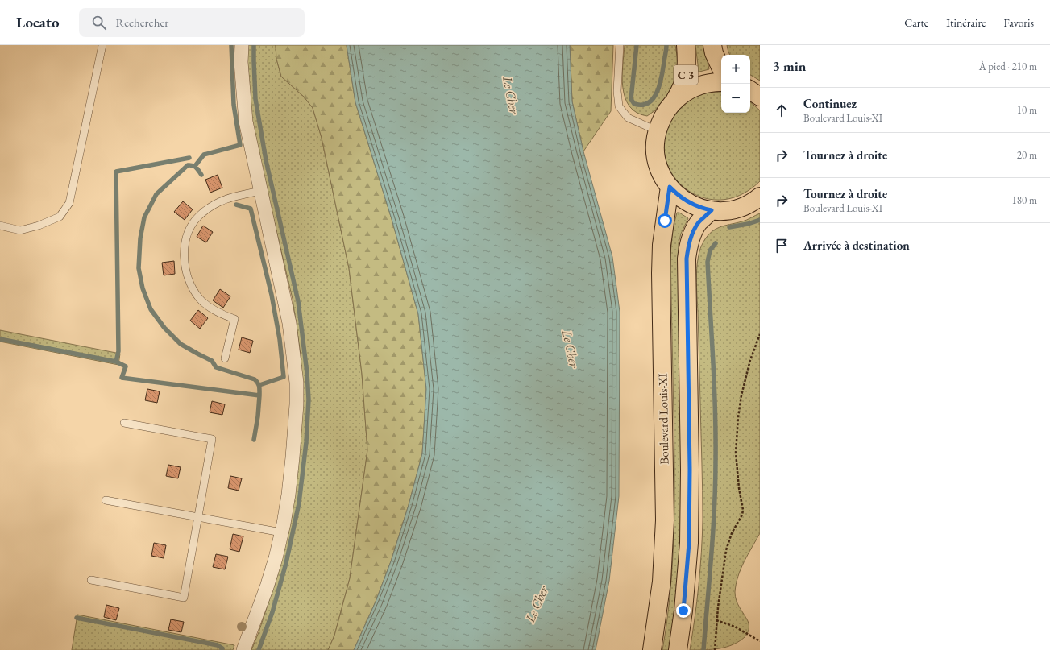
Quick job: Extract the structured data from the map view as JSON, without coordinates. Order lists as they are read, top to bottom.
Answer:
{
  "streets": {
    "main road": ["C 3", "Boulevard Louis-XI"]
  },
  "water": ["Le Cher"],
  "page": {
    "header": "Locato",
    "search": "Rechercher",
    "nav": ["Carte", "Itinéraire", "Favoris"],
    "heading": ["3 min", "À pied · 210 m"],
    "map_buttons": ["+", "−"],
    "list": [
      ["Continuez", "Boulevard Louis-XI", "10 m"],
      ["Tournez à droite", "20 m"],
      ["Tournez à droite", "Boulevard Louis-XI", "180 m"],
      "Arrivée à destination"
    ]
  }
}
